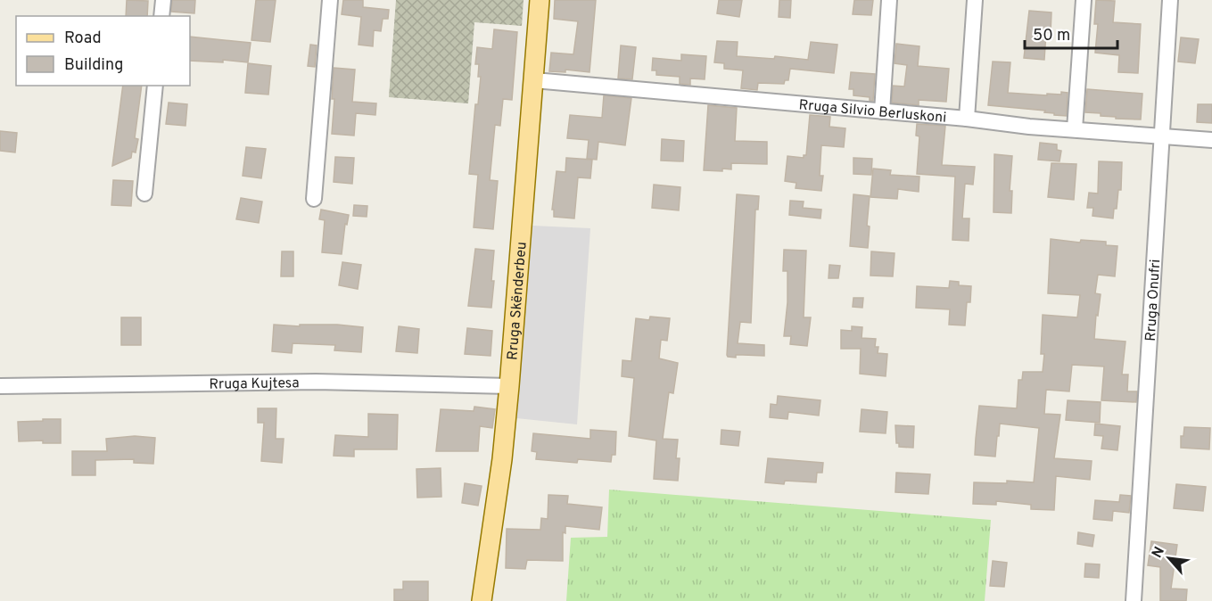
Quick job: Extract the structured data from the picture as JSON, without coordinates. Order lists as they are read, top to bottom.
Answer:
{
  "streets": {
    "main road": ["Rruga Skënderbeu"],
    "street": ["Rruga Silvio Berluskoni", "Rruga Onufri", "Rruga Kujtesa"]
  },
  "crossings": [
    ["Rruga Silvio Berluskoni", "Rruga Onufri"],
    ["Rruga Silvio Berluskoni", "Rruga Skënderbeu"],
    ["Rruga Skënderbeu", "Rruga Kujtesa"]
  ],
  "legend": ["Road", "Building"],
  "scale_bar": "50 m",
  "north": "top left"
}
